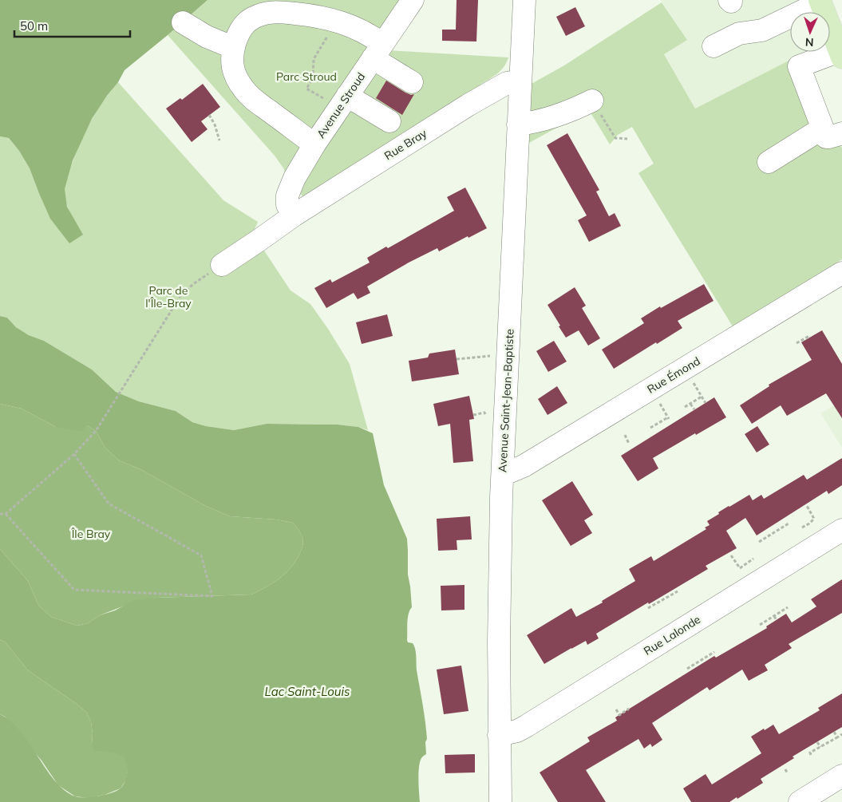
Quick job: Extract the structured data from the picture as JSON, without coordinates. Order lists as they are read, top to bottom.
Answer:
{
  "streets": {
    "street": [
      "Avenue Stroud",
      "Rue Bray",
      "Rue Émond",
      "Avenue Saint-Jean-Baptiste",
      "Rue Lalonde"
    ]
  },
  "crossings": [
    ["Avenue Stroud", "Rue Bray"],
    ["Rue Bray", "Avenue Saint-Jean-Baptiste"],
    ["Rue Émond", "Avenue Saint-Jean-Baptiste"],
    ["Avenue Saint-Jean-Baptiste", "Rue Lalonde"]
  ],
  "water": ["Lac Saint-Louis"],
  "parks": ["Parc Stroud", "Parc de l'Île-Bray", "Île Bray"],
  "scale_bar": "50 m",
  "north": "bottom"
}
